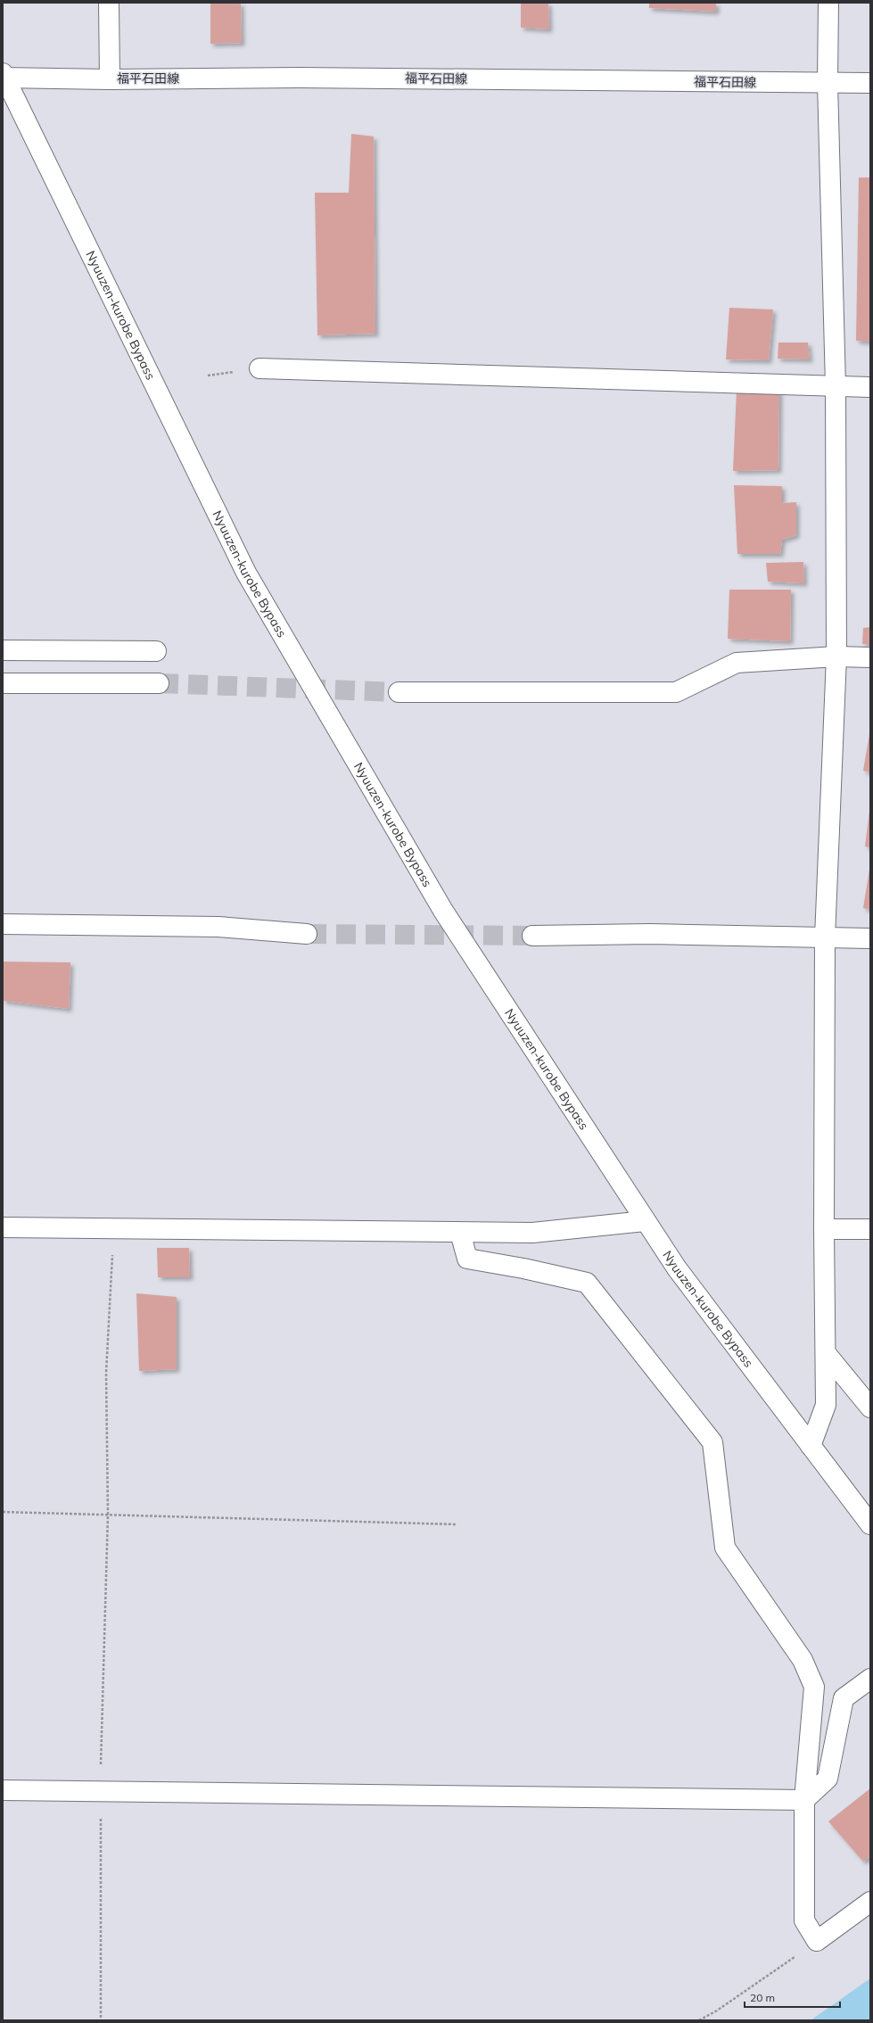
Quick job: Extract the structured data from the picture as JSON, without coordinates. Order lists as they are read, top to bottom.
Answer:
{
  "streets": {
    "main road": ["福平石田線", "Nyuuzen-kurobe Bypass"]
  },
  "crossings": [
    ["福平石田線", "Nyuuzen-kurobe Bypass"]
  ],
  "scale_bar": "20 m"
}
